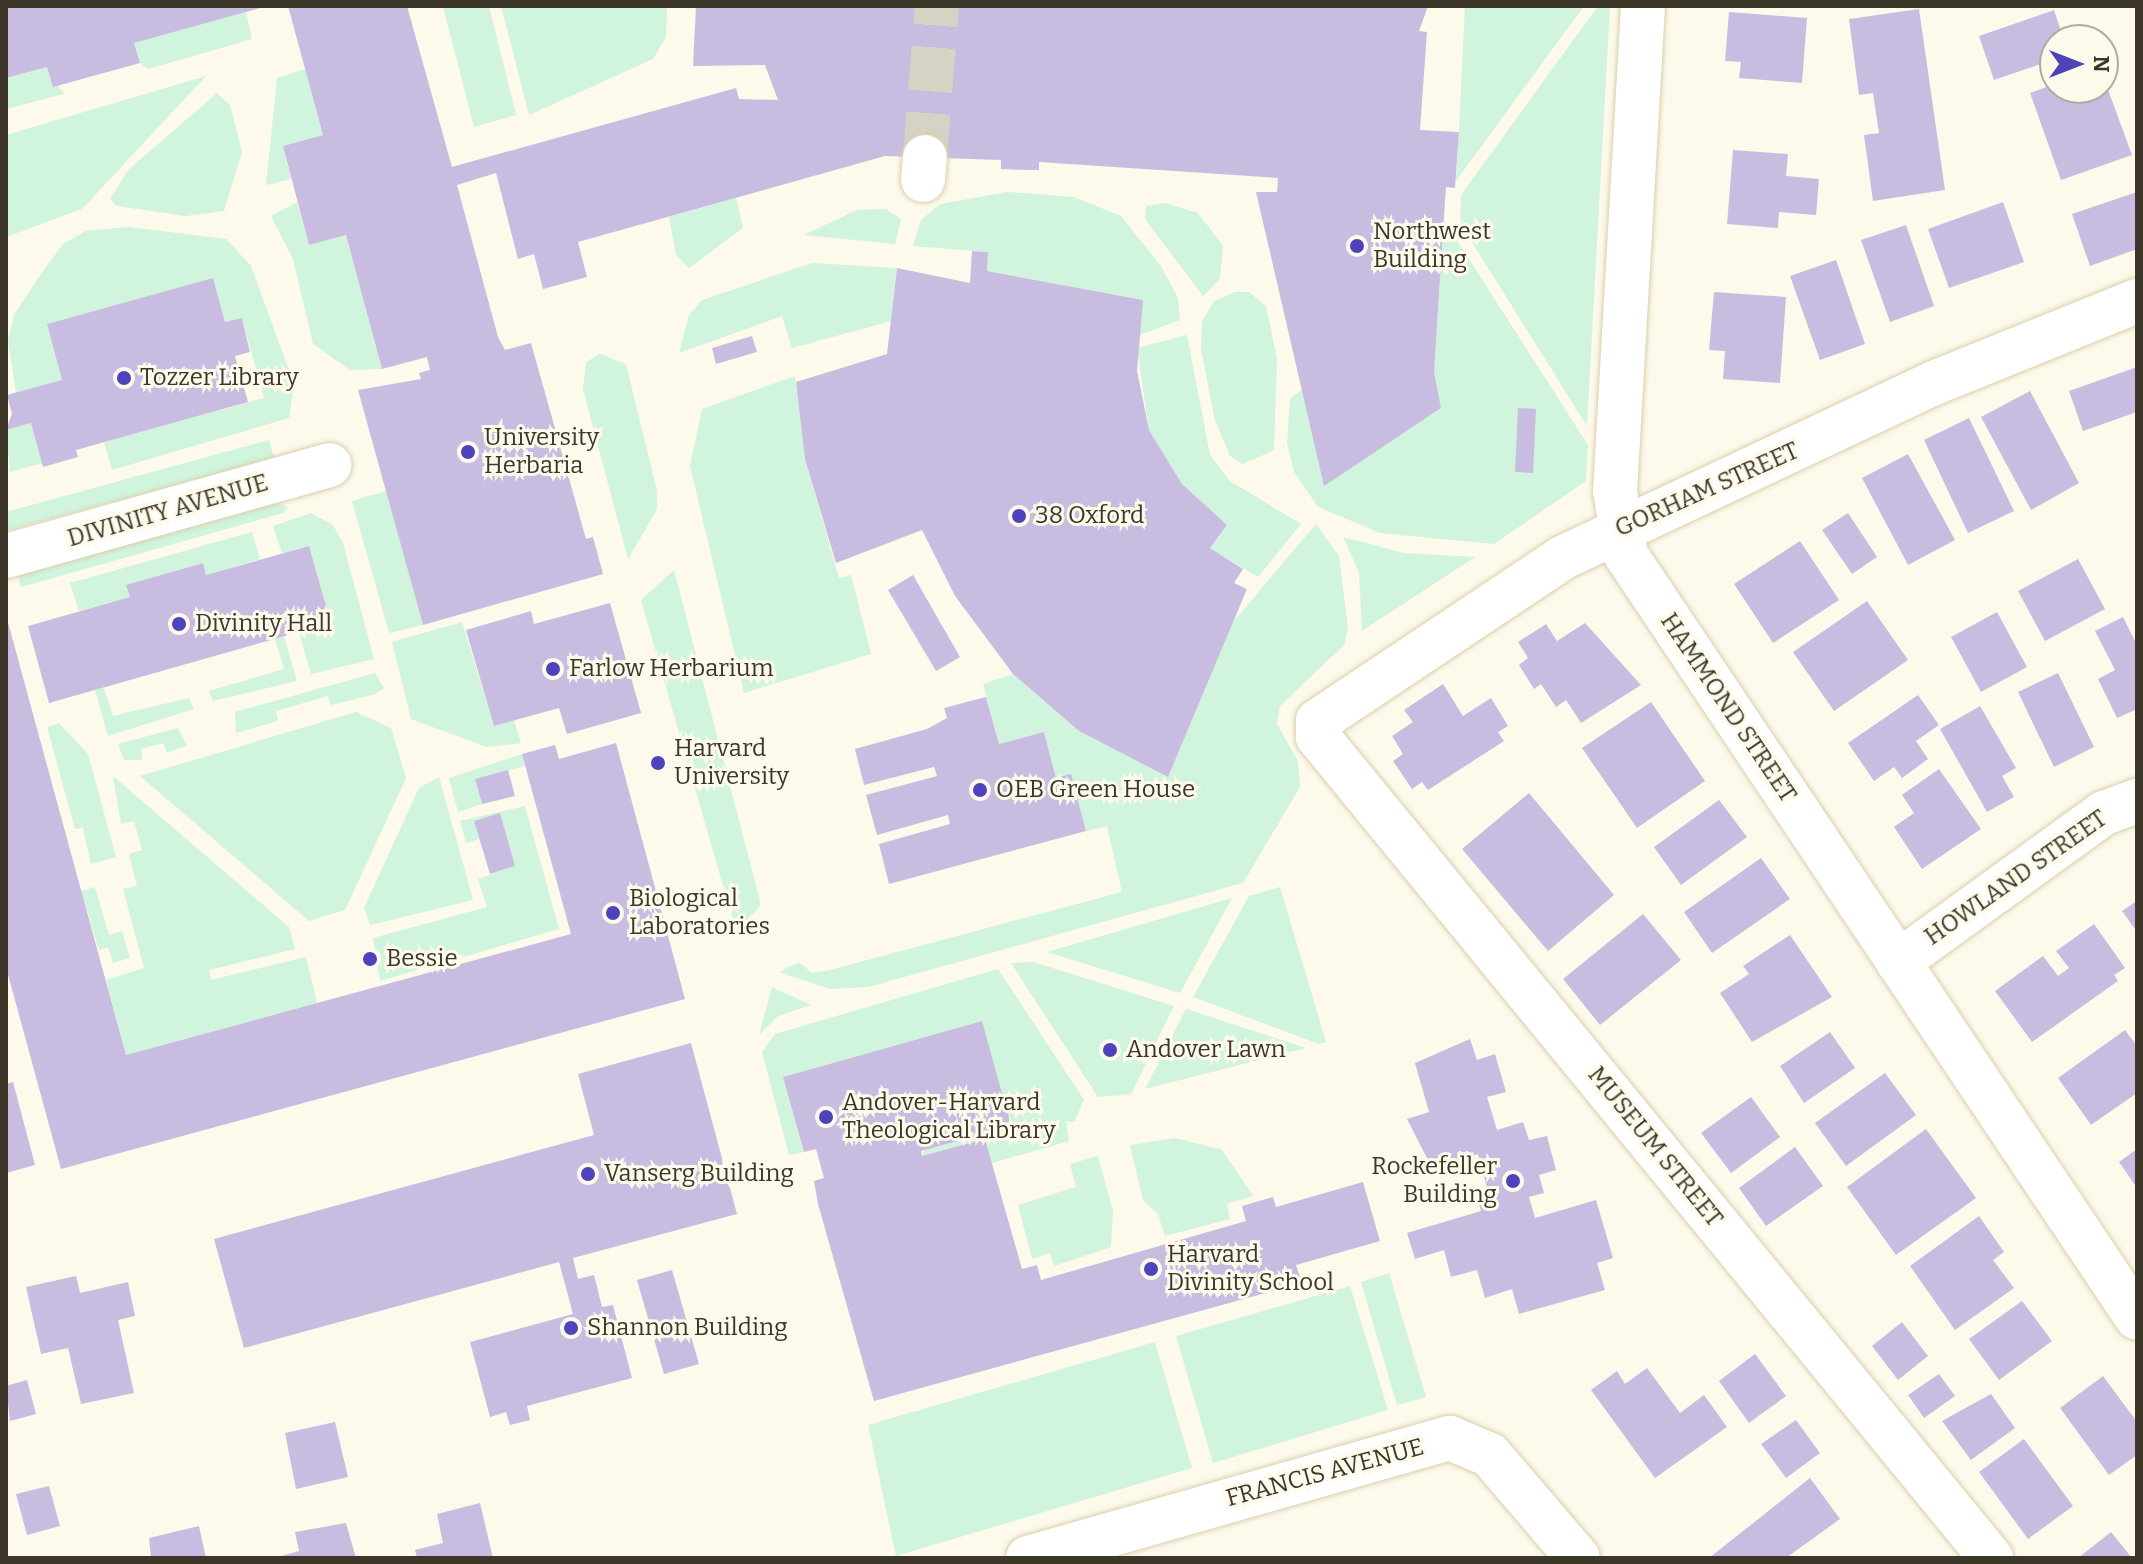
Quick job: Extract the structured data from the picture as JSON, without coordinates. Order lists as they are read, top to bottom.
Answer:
{
  "streets": {
    "street": [
      "GORHAM STREET",
      "DIVINITY AVENUE",
      "HAMMOND STREET",
      "HOWLAND STREET",
      "MUSEUM STREET",
      "FRANCIS AVENUE"
    ]
  },
  "crossings": [
    ["GORHAM STREET", "HAMMOND STREET"],
    ["GORHAM STREET", "MUSEUM STREET"],
    ["HAMMOND STREET", "HOWLAND STREET"]
  ],
  "places": [
    "Northwest Building",
    "Tozzer Library",
    "University Herbaria",
    "38 Oxford",
    "Divinity Hall",
    "Farlow Herbarium",
    "Harvard University",
    "OEB Green House",
    "Biological Laboratories",
    "Bessie",
    "Andover Lawn",
    "Andover-Harvard Theological Library",
    "Vanserg Building",
    "Rockefeller Building",
    "Harvard Divinity School",
    "Shannon Building"
  ],
  "north": "right"
}
